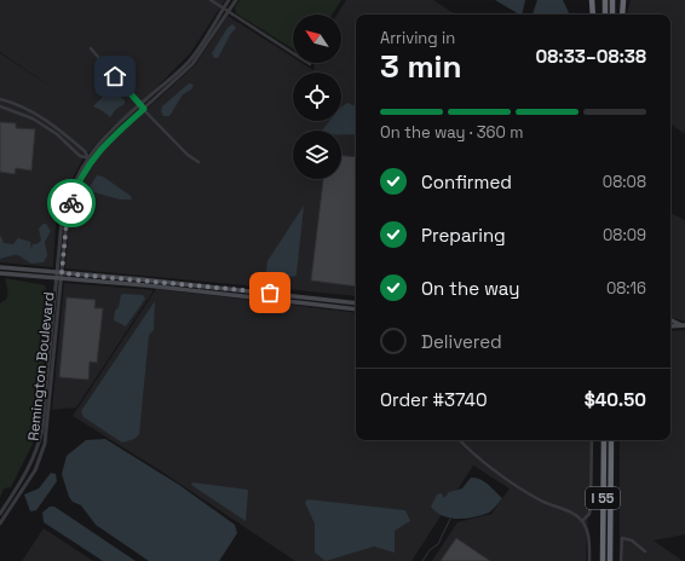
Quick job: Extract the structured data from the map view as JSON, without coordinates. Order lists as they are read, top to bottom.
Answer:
{
  "streets": {
    "highway": ["I 55"],
    "street": ["Remington Boulevard"]
  },
  "north": "top left",
  "page": {
    "heading": ["3 min", "Arriving in", "08:33–08:38"],
    "panel": ["Order #3740", "$40.50"],
    "bar": "On the way · 360 m",
    "list": [
      ["Confirmed", "08:08"],
      ["Preparing", "08:09"],
      ["On the way", "08:16"],
      "Delivered"
    ]
  }
}
